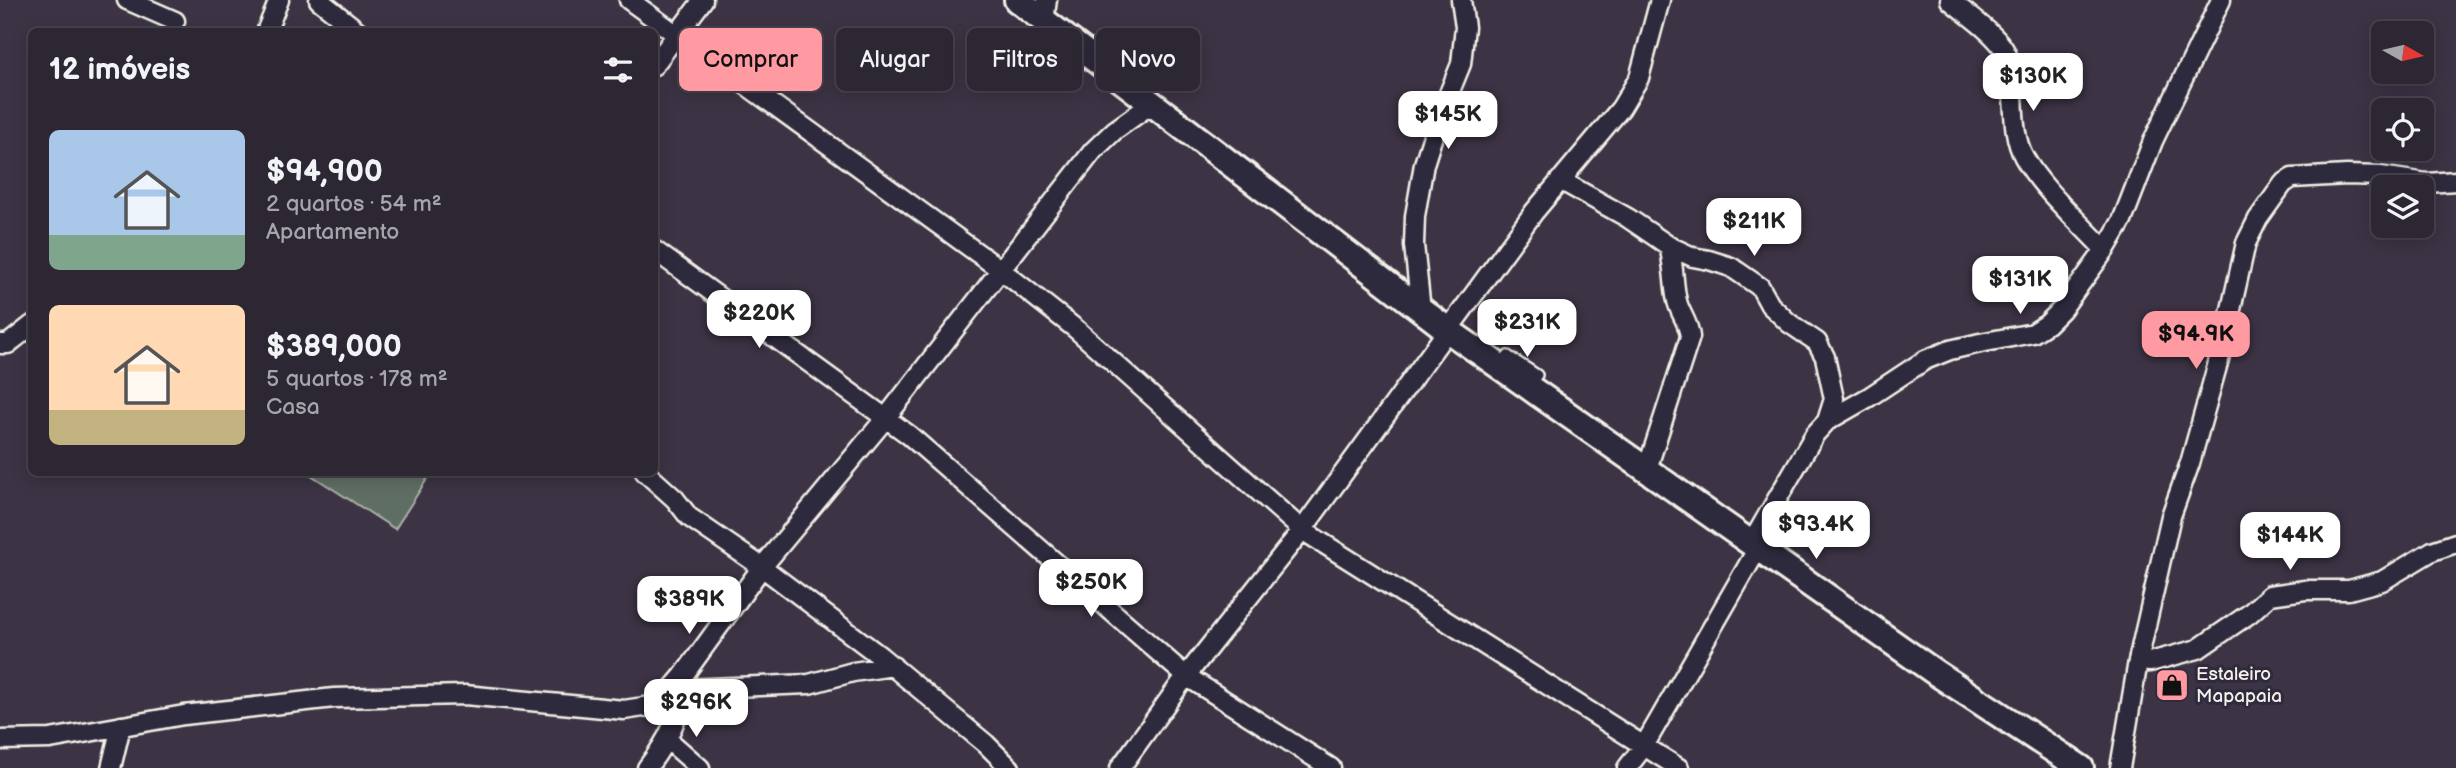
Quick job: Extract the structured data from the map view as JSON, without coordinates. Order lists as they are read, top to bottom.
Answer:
{
  "places": {
    "shop": ["Estaleiro Mapapaia"]
  },
  "north": "right",
  "page": {
    "chip": [
      "Comprar",
      "Alugar",
      "Filtros",
      "Novo"
    ],
    "heading": "12 imóveis",
    "price": [
      "$130K",
      "$145K",
      "$211K",
      "$131K",
      "$220K",
      "$231K",
      "$94.9K",
      "$93.4K",
      "$144K",
      "$250K",
      "$389K",
      "$296K"
    ],
    "list": [
      {
        "name": "$94,900",
        "note": "2 quartos · 54 m² · Apartamento"
      },
      {
        "name": "$389,000",
        "note": "5 quartos · 178 m² · Casa"
      }
    ]
  }
}
